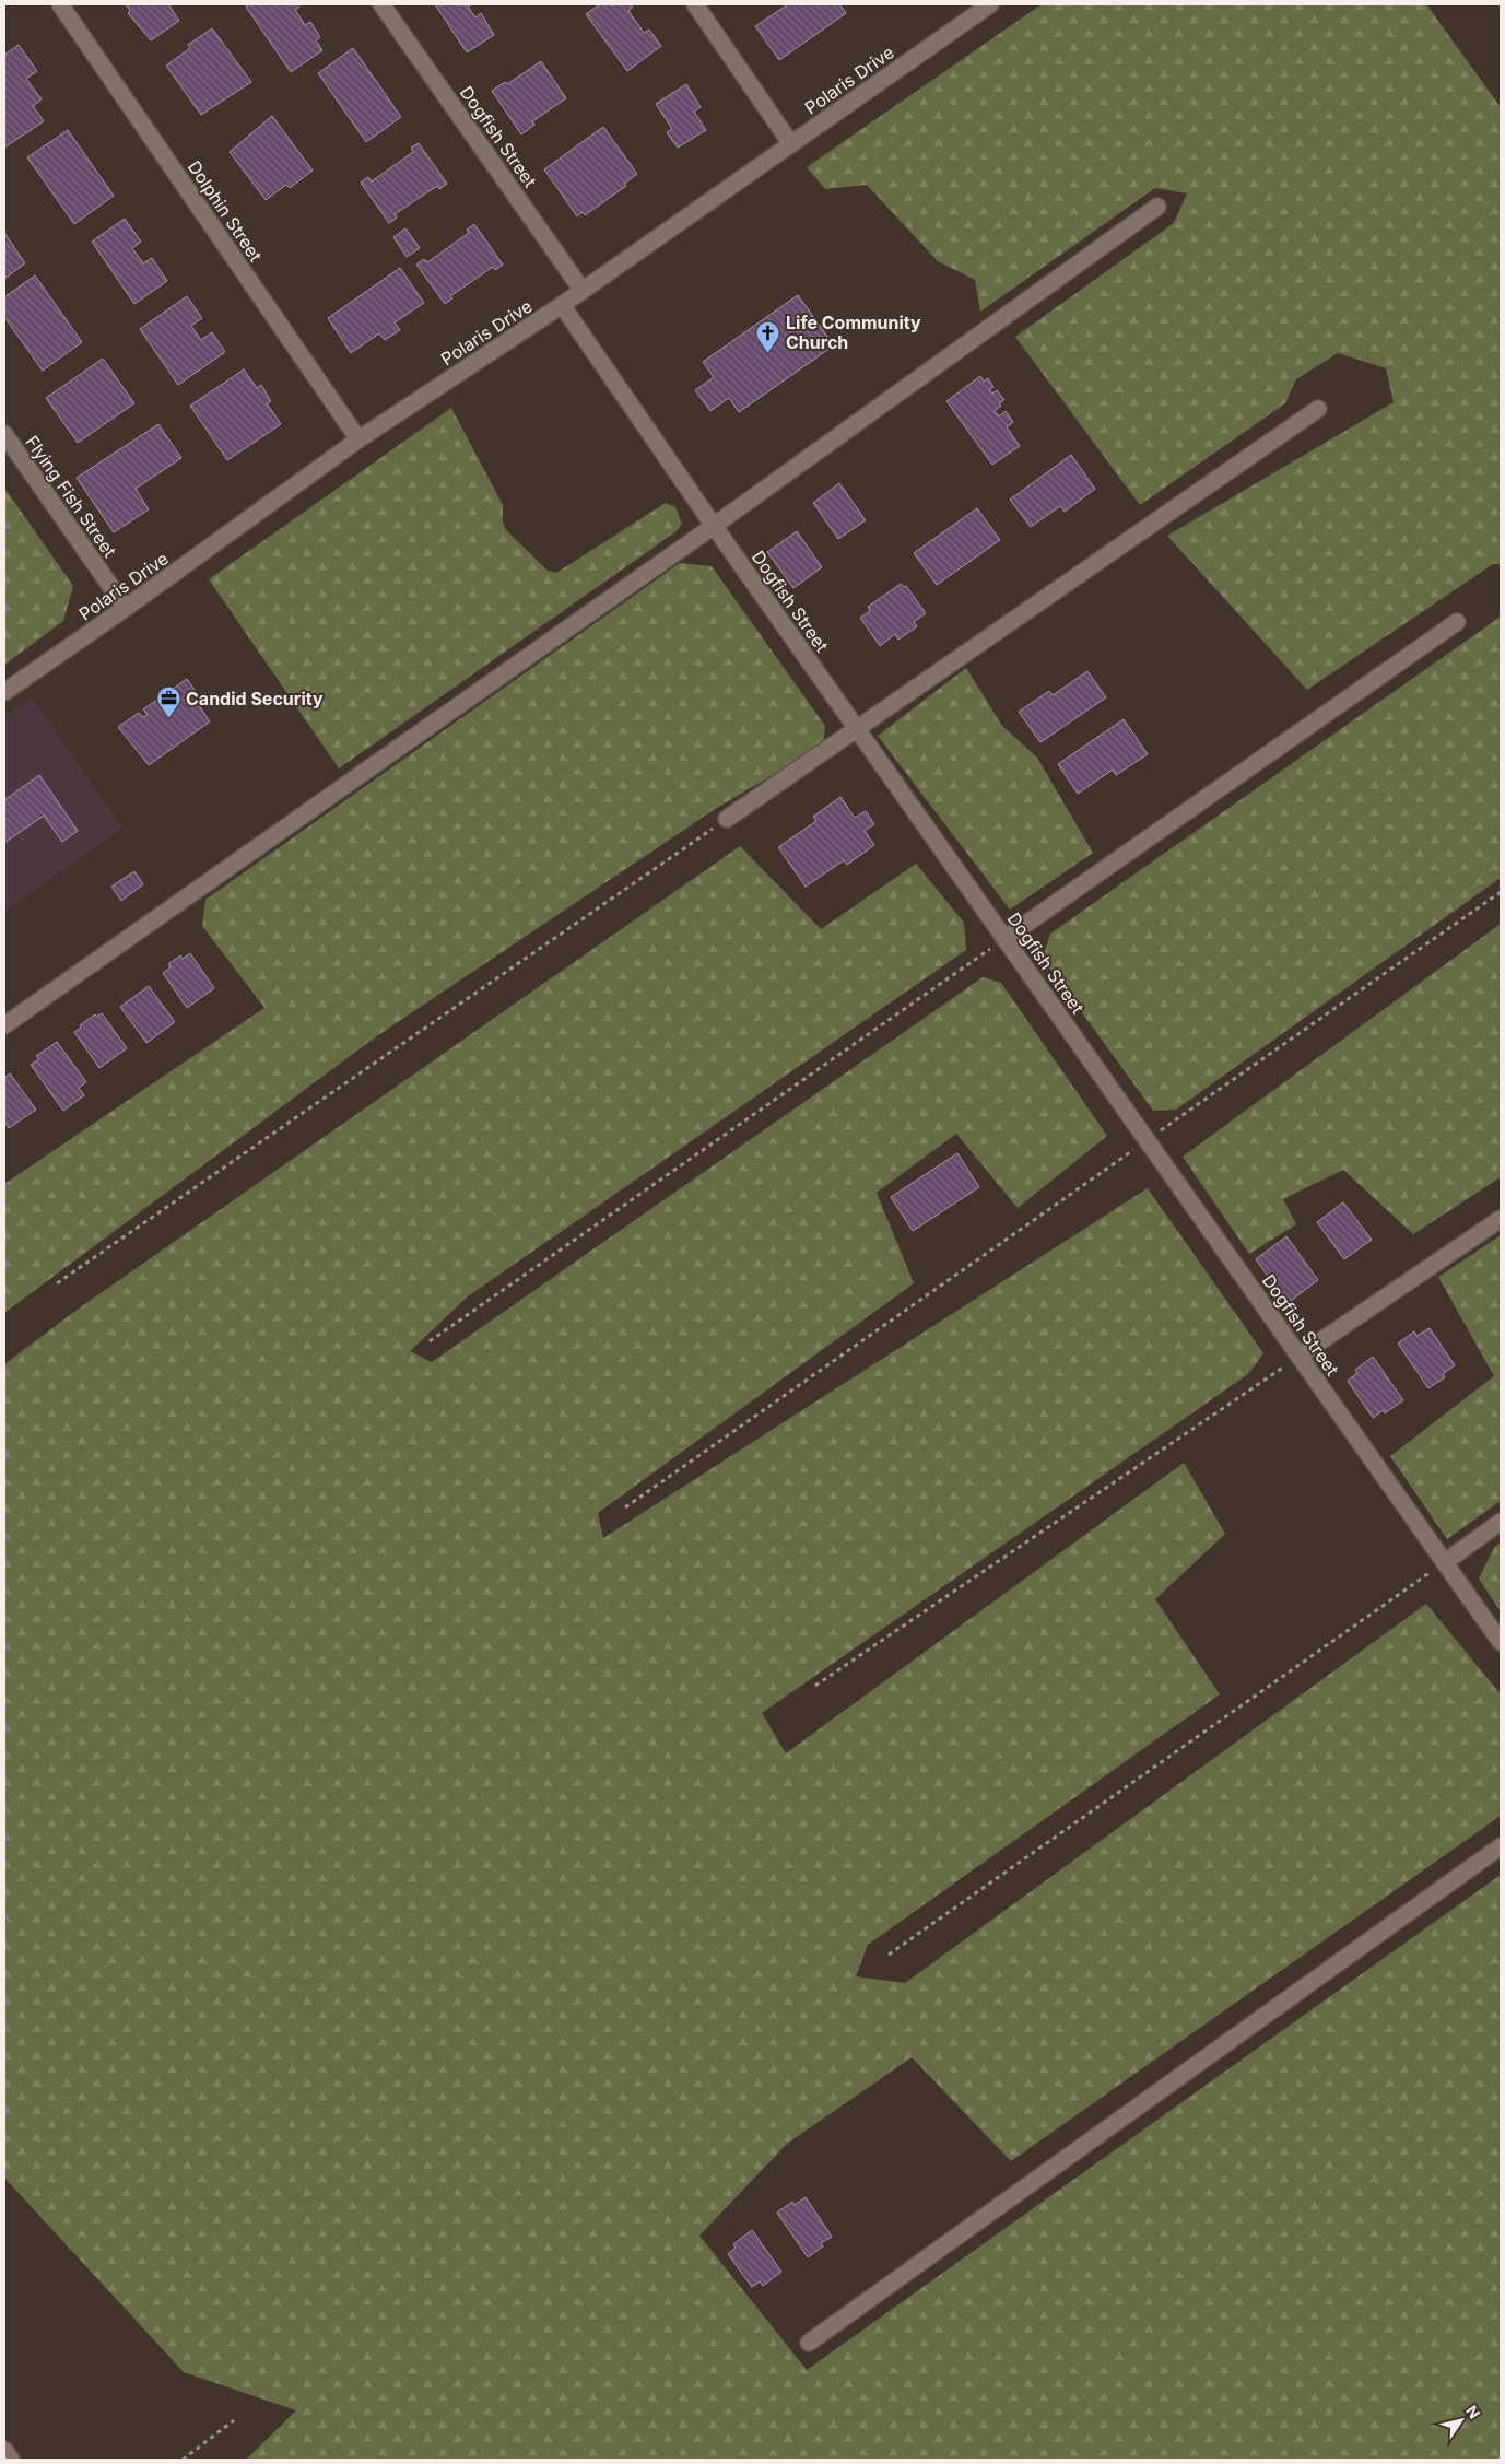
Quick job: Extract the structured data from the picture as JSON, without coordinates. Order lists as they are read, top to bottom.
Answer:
{
  "streets": {
    "street": [
      "Polaris Drive",
      "Dogfish Street",
      "Dolphin Street",
      "Flying Fish Street"
    ]
  },
  "crossings": [
    ["Polaris Drive", "Dogfish Street"],
    ["Polaris Drive", "Dolphin Street"],
    ["Polaris Drive", "Flying Fish Street"]
  ],
  "places": {
    "church": ["Life Community Church"],
    "office": ["Candid Security"]
  },
  "north": "top right"
}
